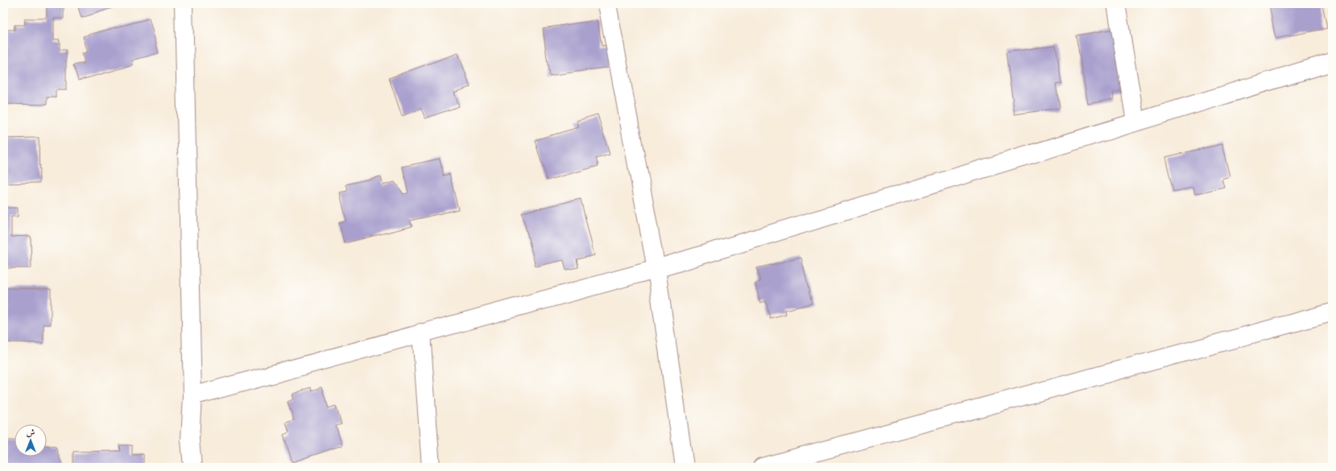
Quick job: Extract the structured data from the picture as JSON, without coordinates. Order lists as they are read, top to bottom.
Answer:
{
  "north": "top"
}
